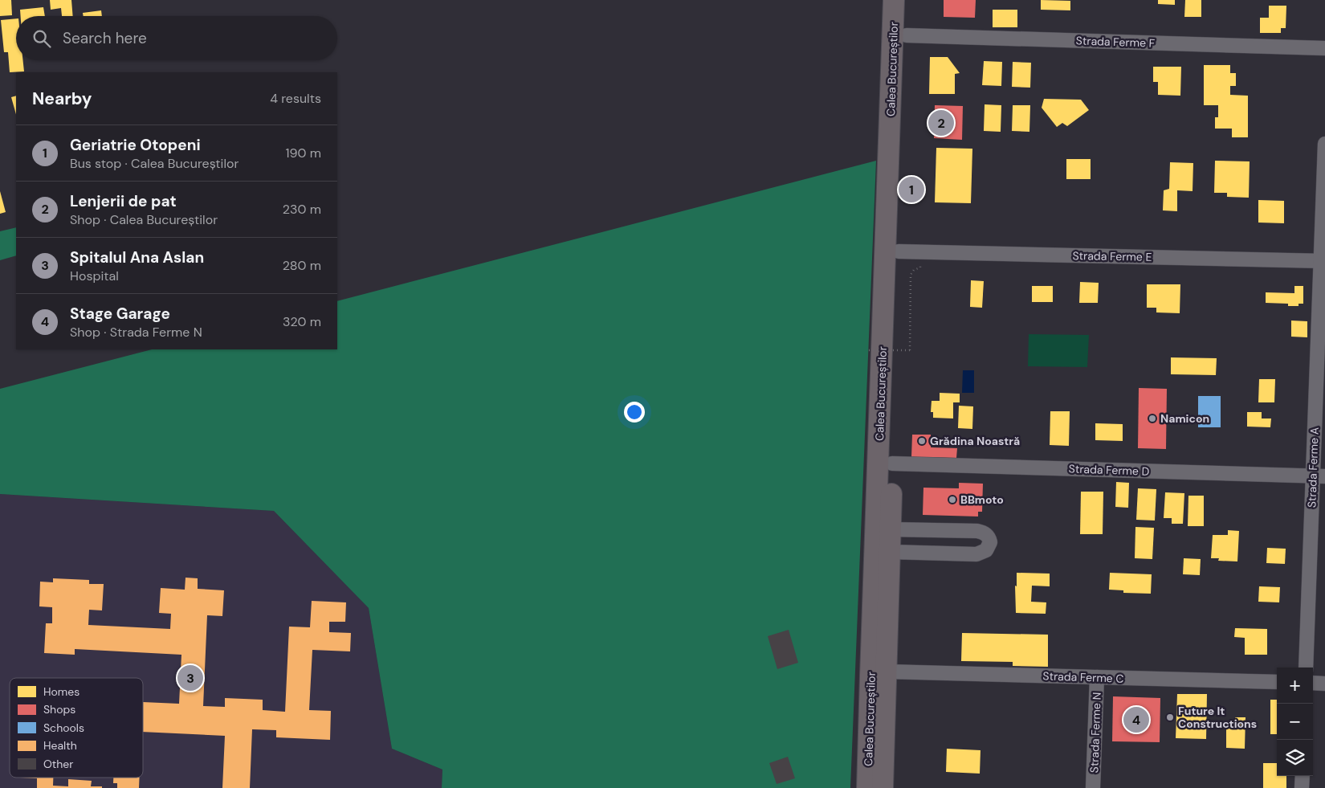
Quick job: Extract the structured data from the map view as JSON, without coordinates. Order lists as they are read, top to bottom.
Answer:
{
  "streets": {
    "highway": ["Calea Bucureștilor"],
    "street": [
      "Strada Ferme F",
      "Strada Ferme E",
      "Strada Ferme A",
      "Strada Ferme D",
      "Strada Ferme C",
      "Strada Ferme N"
    ]
  },
  "crossings": [
    ["Strada Ferme F", "Calea Bucureștilor"],
    ["Calea Bucureștilor", "Strada Ferme E"],
    ["Calea Bucureștilor", "Strada Ferme D"],
    ["Calea Bucureștilor", "Strada Ferme C"],
    ["Strada Ferme E", "Strada Ferme A"],
    ["Strada Ferme A", "Strada Ferme D"],
    ["Strada Ferme C", "Strada Ferme N"]
  ],
  "places": [
    "Namicon",
    "Grădina Noastră",
    "BBmoto",
    "Future It Constructions"
  ],
  "legend": [
    "Homes",
    "Shops",
    "Schools",
    "Health",
    "Other"
  ],
  "page": {
    "search": "Search here",
    "heading": ["Nearby", "4 results"],
    "pins": [
      "2",
      "1",
      "3",
      "4"
    ],
    "list": [
      {
        "mark": "1",
        "name": "Geriatrie Otopeni",
        "note": "Bus stop · Calea Bucureștilor",
        "value": "190 m"
      },
      {
        "mark": "2",
        "name": "Lenjerii de pat",
        "note": "Shop · Calea Bucureștilor",
        "value": "230 m"
      },
      {
        "mark": "3",
        "name": "Spitalul Ana Aslan",
        "note": "Hospital",
        "value": "280 m"
      },
      {
        "mark": "4",
        "name": "Stage Garage",
        "note": "Shop · Strada Ferme N",
        "value": "320 m"
      }
    ],
    "map_buttons": ["+", "−"]
  }
}
